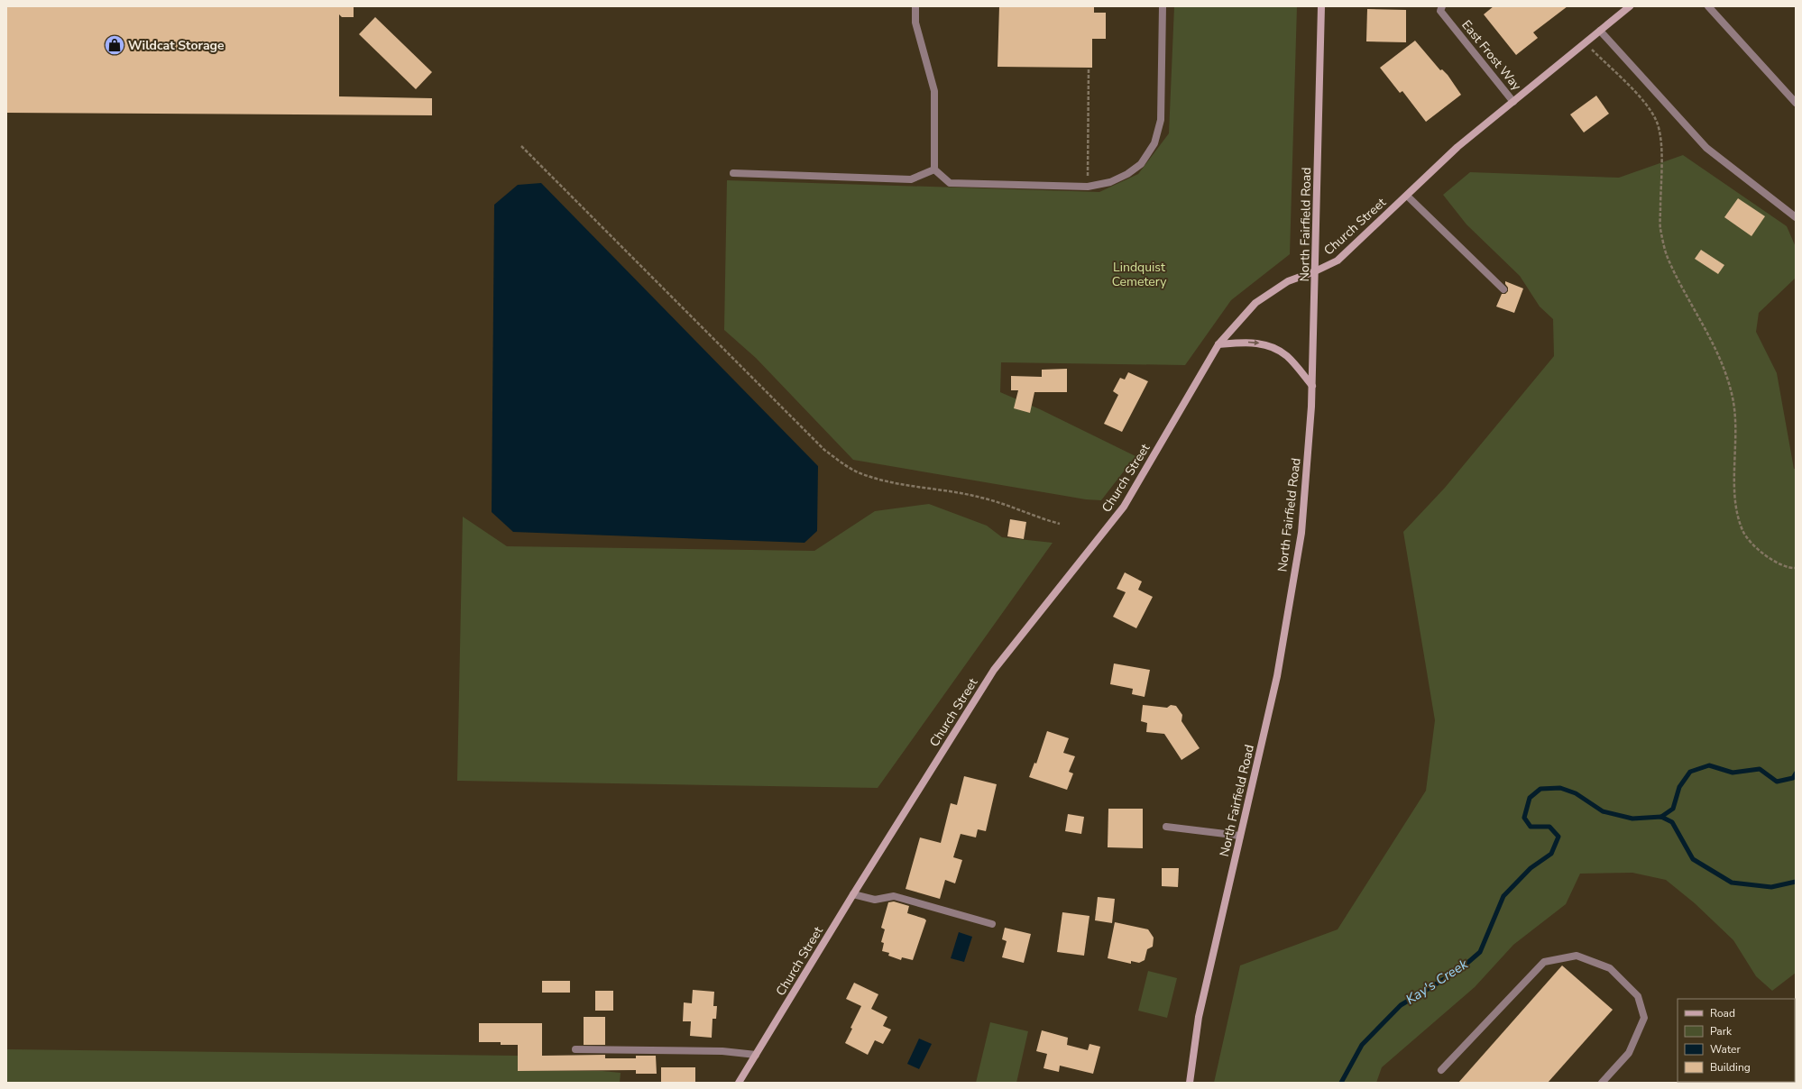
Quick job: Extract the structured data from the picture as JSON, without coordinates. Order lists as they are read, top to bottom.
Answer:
{
  "streets": {
    "street": ["East Frost Way", "North Fairfield Road", "Church Street"]
  },
  "crossings": [
    ["East Frost Way", "Church Street"],
    ["North Fairfield Road", "Church Street"]
  ],
  "water": ["Kay's Creek"],
  "parks": ["Lindquist Cemetery"],
  "places": {
    "shop": ["Wildcat Storage"]
  },
  "legend": [
    "Road",
    "Park",
    "Water",
    "Building"
  ]
}
